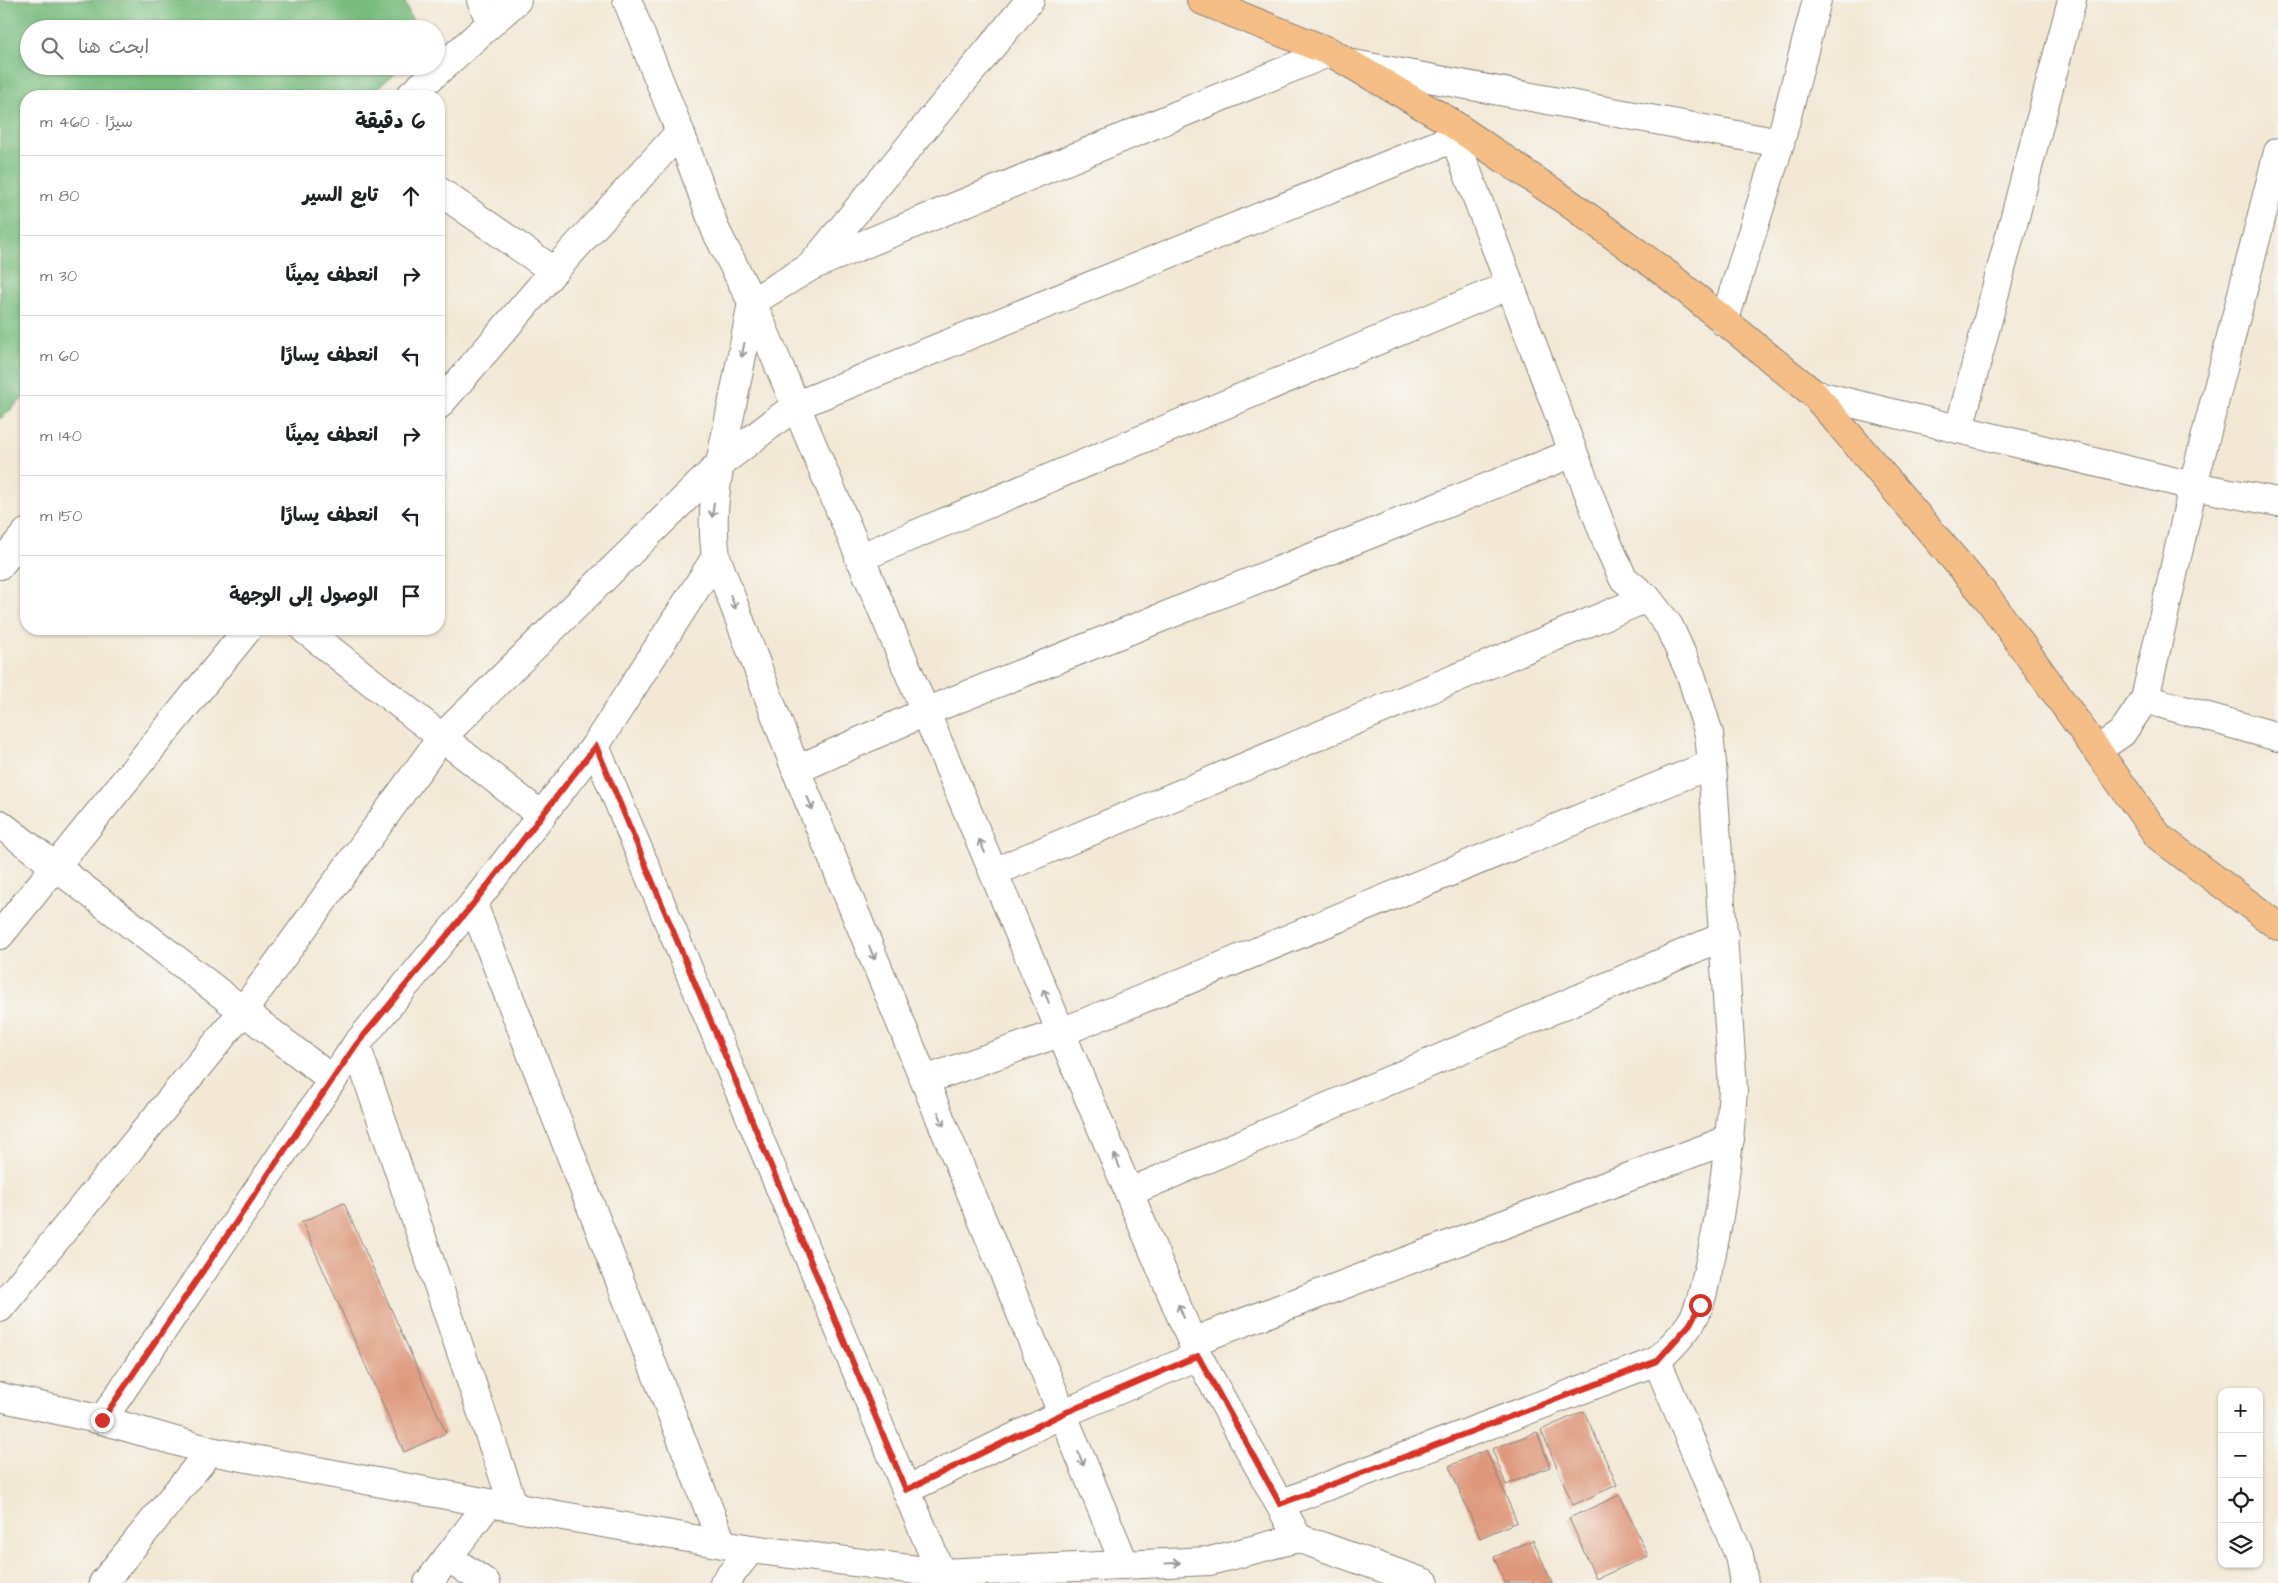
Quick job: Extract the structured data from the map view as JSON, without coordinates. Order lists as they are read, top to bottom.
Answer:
{
  "page": {
    "search": "ابحث هنا",
    "heading": ["6 دقيقة", "سيرًا · 460 m"],
    "list": [
      ["تابع السير", "80 m"],
      ["انعطف يمينًا", "30 m"],
      ["انعطف يسارًا", "60 m"],
      ["انعطف يمينًا", "140 m"],
      ["انعطف يسارًا", "150 m"],
      "الوصول إلى الوجهة"
    ],
    "map_buttons": ["+", "−"]
  }
}
